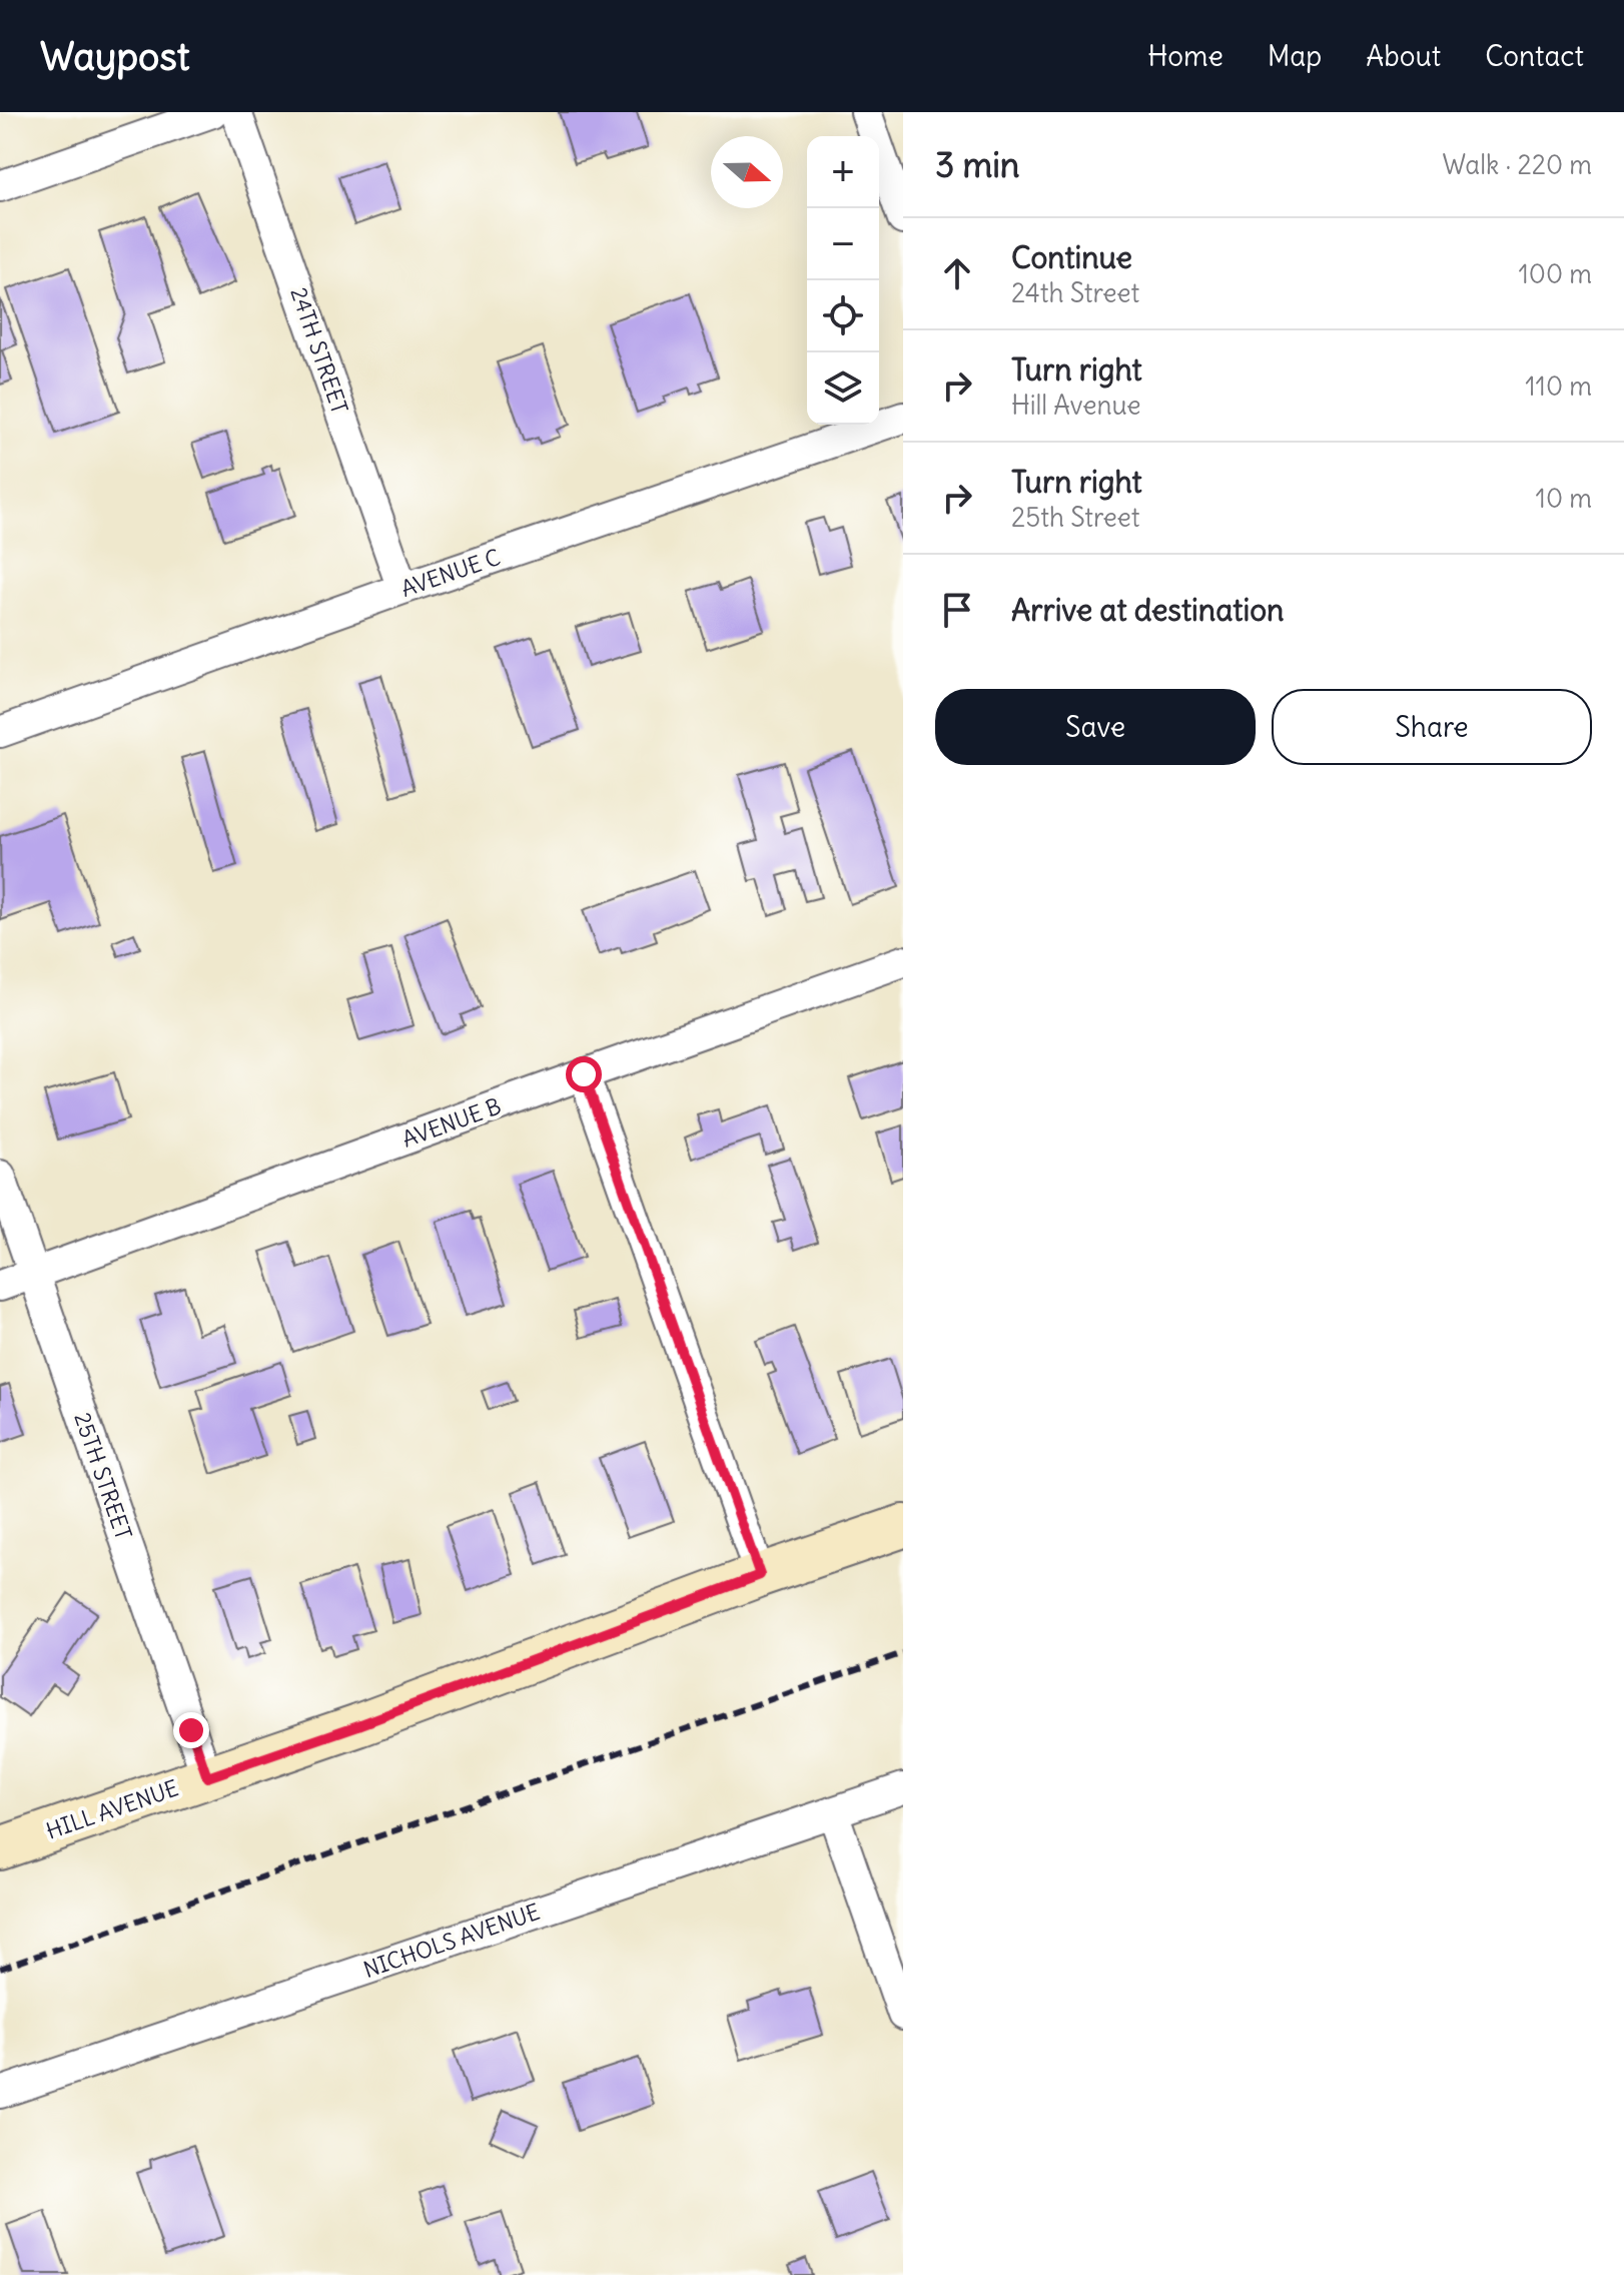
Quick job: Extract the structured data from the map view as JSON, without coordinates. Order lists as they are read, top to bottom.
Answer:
{
  "streets": {
    "street": [
      "24TH STREET",
      "AVENUE C",
      "AVENUE B",
      "25TH STREET",
      "HILL AVENUE",
      "NICHOLS AVENUE"
    ]
  },
  "crossings": [
    ["24TH STREET", "AVENUE C"],
    ["AVENUE B", "25TH STREET"],
    ["25TH STREET", "HILL AVENUE"]
  ],
  "north": "right",
  "page": {
    "header": "Waypost",
    "nav": [
      "Home",
      "Map",
      "About",
      "Contact"
    ],
    "heading": ["3 min", "Walk · 220 m"],
    "map_buttons": ["+", "−"],
    "list": [
      ["Continue", "24th Street", "100 m"],
      ["Turn right", "Hill Avenue", "110 m"],
      ["Turn right", "25th Street", "10 m"],
      "Arrive at destination"
    ],
    "buttons": ["Save", "Share"]
  }
}
